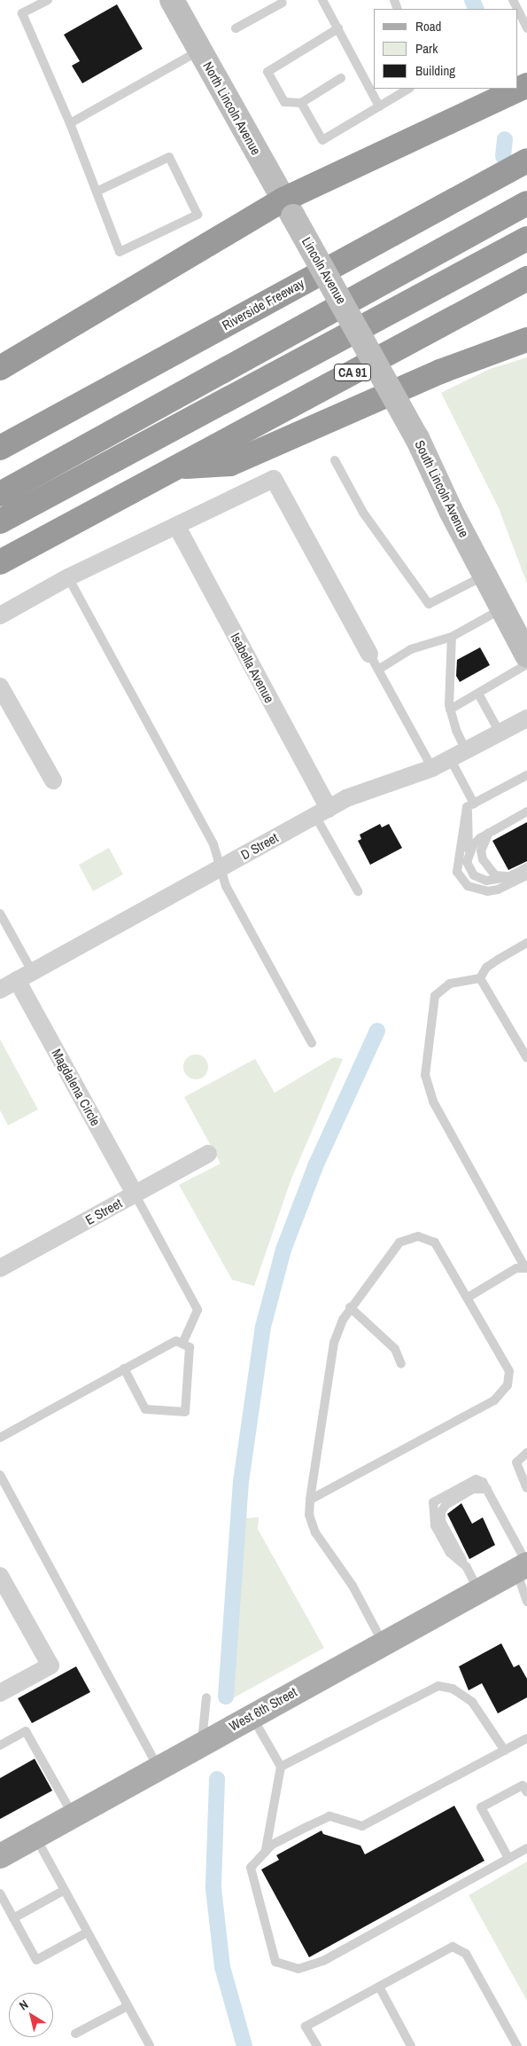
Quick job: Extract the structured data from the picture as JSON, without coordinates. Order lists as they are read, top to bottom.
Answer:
{
  "streets": {
    "highway": ["Riverside Freeway", "CA 91"],
    "main road": [
      "North Lincoln Avenue",
      "Lincoln Avenue",
      "South Lincoln Avenue",
      "West 6th Street"
    ],
    "street": [
      "Isabella Avenue",
      "D Street",
      "Magdalena Circle",
      "E Street"
    ]
  },
  "crossings": [
    ["North Lincoln Avenue", "Lincoln Avenue"],
    ["Lincoln Avenue", "South Lincoln Avenue"],
    ["Isabella Avenue", "D Street"],
    ["D Street", "Magdalena Circle"],
    ["Magdalena Circle", "E Street"]
  ],
  "legend": ["Road", "Park", "Building"],
  "north": "top left"
}
